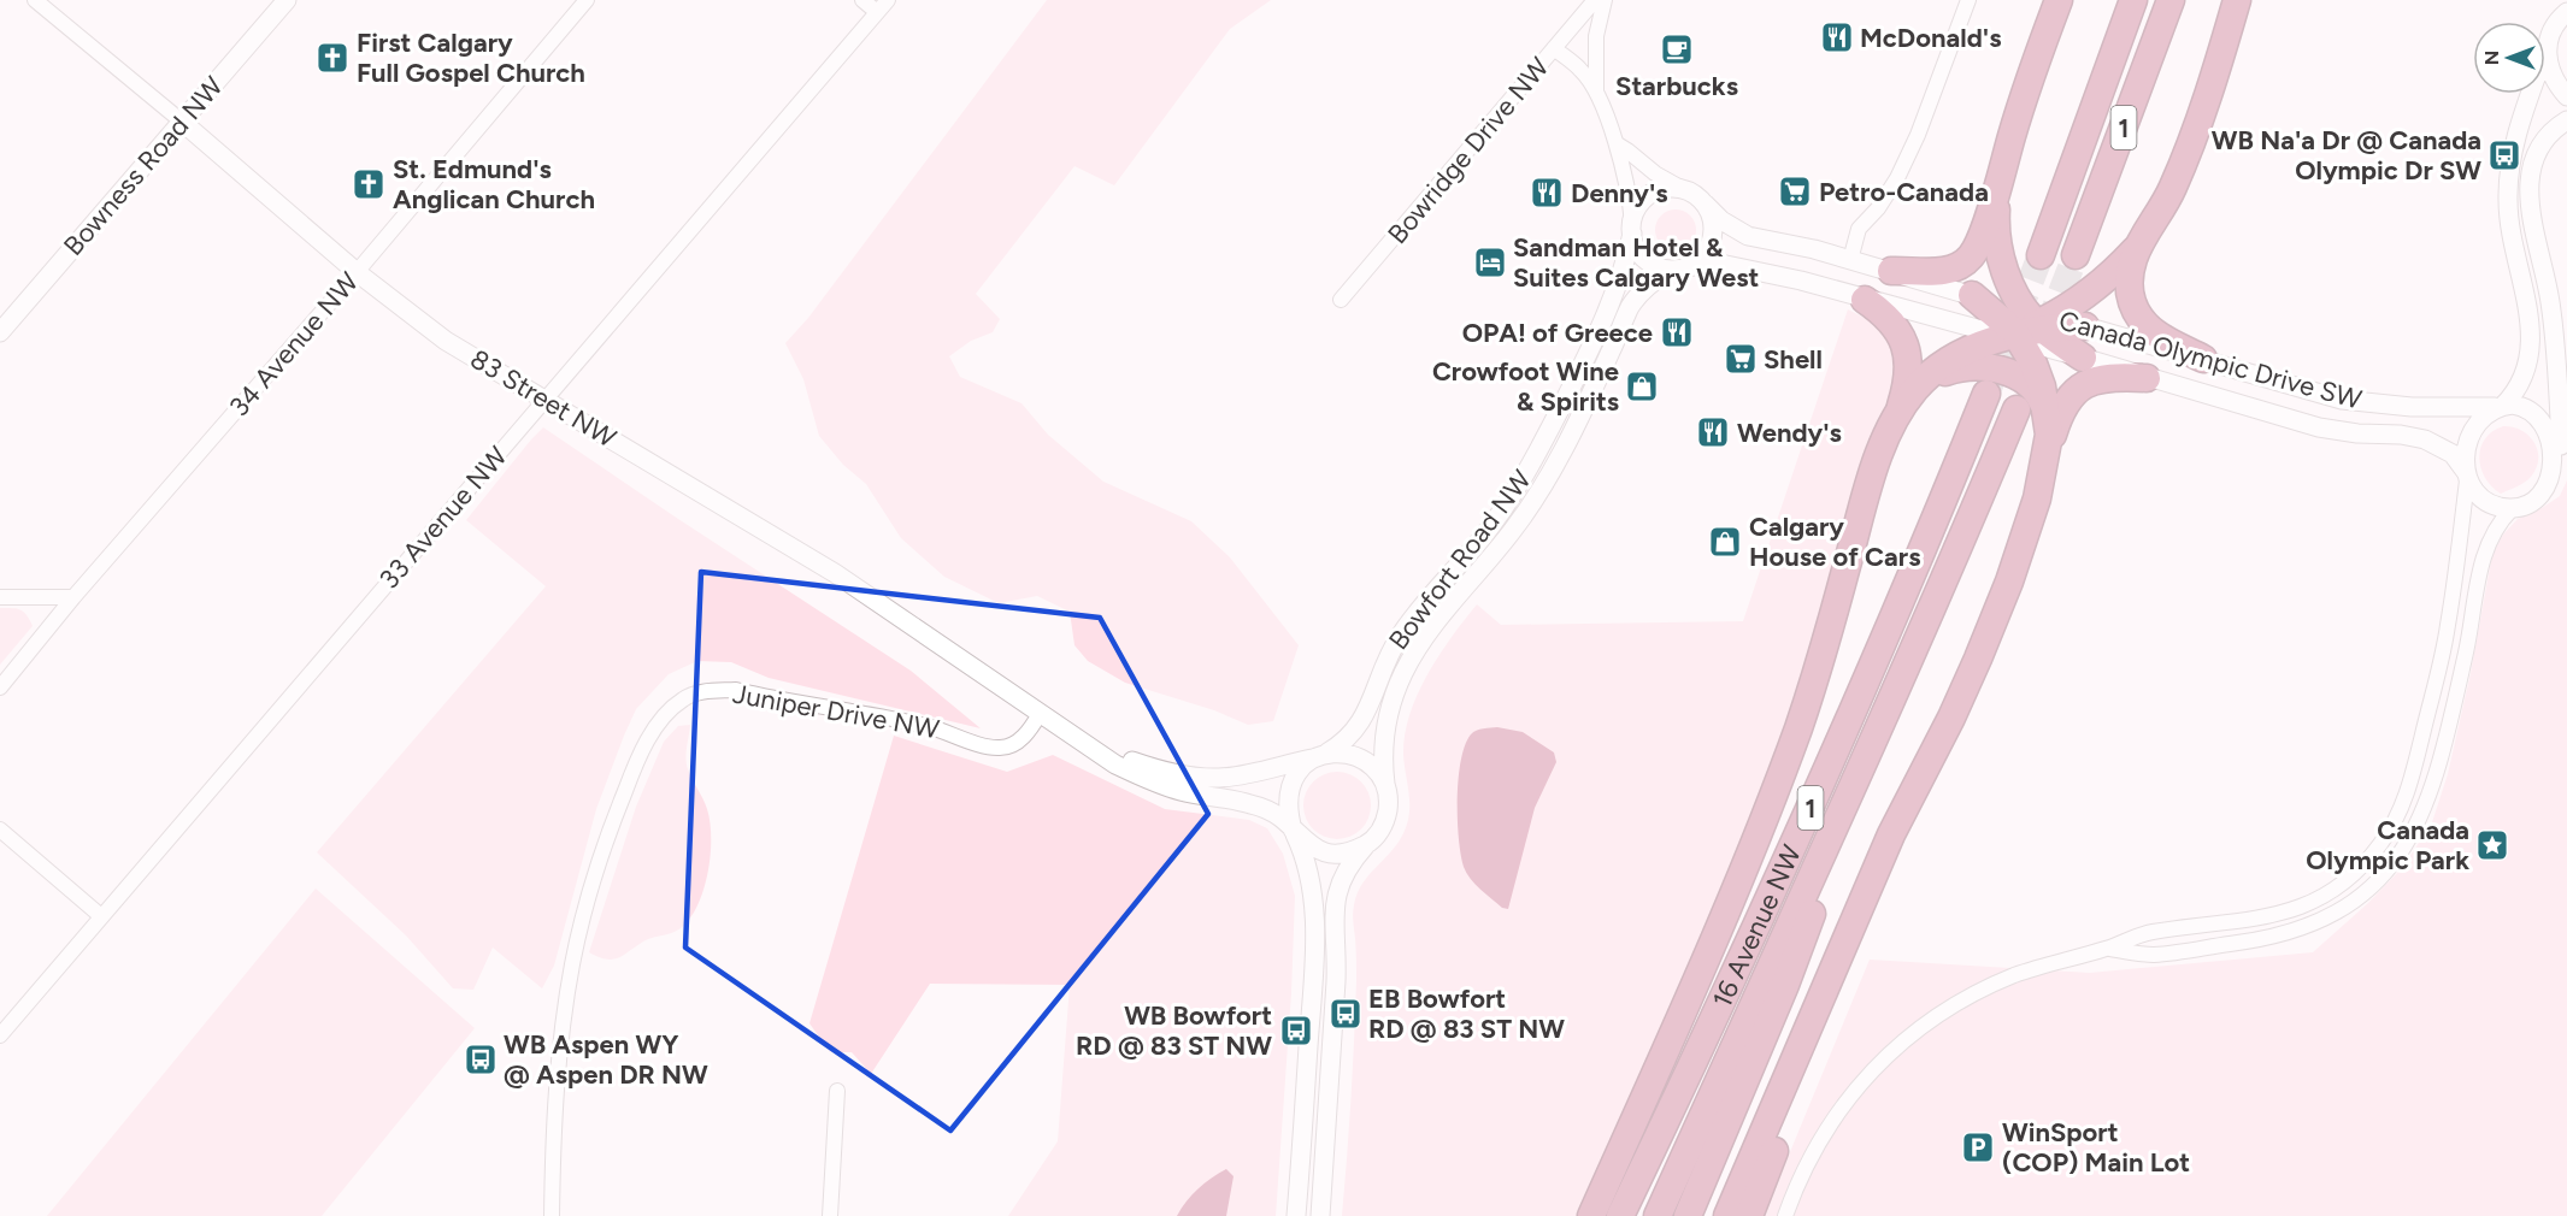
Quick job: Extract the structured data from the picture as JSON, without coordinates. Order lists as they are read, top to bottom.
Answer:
{
  "streets": {
    "highway": ["1", "16 Avenue NW"],
    "street": [
      "Bowridge Drive NW",
      "Bowness Road NW",
      "34 Avenue NW",
      "Canada Olympic Drive SW",
      "83 Street NW",
      "33 Avenue NW",
      "Bowfort Road NW",
      "Juniper Drive NW"
    ]
  },
  "crossings": [
    ["Bowridge Drive NW", "Bowfort Road NW"],
    ["Bowness Road NW", "83 Street NW"],
    ["34 Avenue NW", "83 Street NW"],
    ["83 Street NW", "33 Avenue NW"],
    ["83 Street NW", "Bowfort Road NW"],
    ["83 Street NW", "Juniper Drive NW"]
  ],
  "places": {
    "restaurant": [
      "McDonald's",
      "Denny's",
      "OPA! of Greece",
      "Wendy's"
    ],
    "cafe": ["Starbucks"],
    "church": ["First Calgary Full Gospel Church", "St. Edmund's Anglican Church"],
    "bus stop": [
      "WB Na'a Dr @ Canada Olympic Dr SW",
      "EB Bowfort RD @ 83 ST NW",
      "WB Bowfort RD @ 83 ST NW",
      "WB Aspen WY @ Aspen DR NW"
    ],
    "supermarket": ["Petro-Canada", "Shell"],
    "hotel": ["Sandman Hotel & Suites Calgary West"],
    "shop": ["Crowfoot Wine & Spirits", "Calgary House of Cars"],
    "place": ["Canada Olympic Park"],
    "parking": ["WinSport (COP) Main Lot"]
  },
  "north": "left"
}
